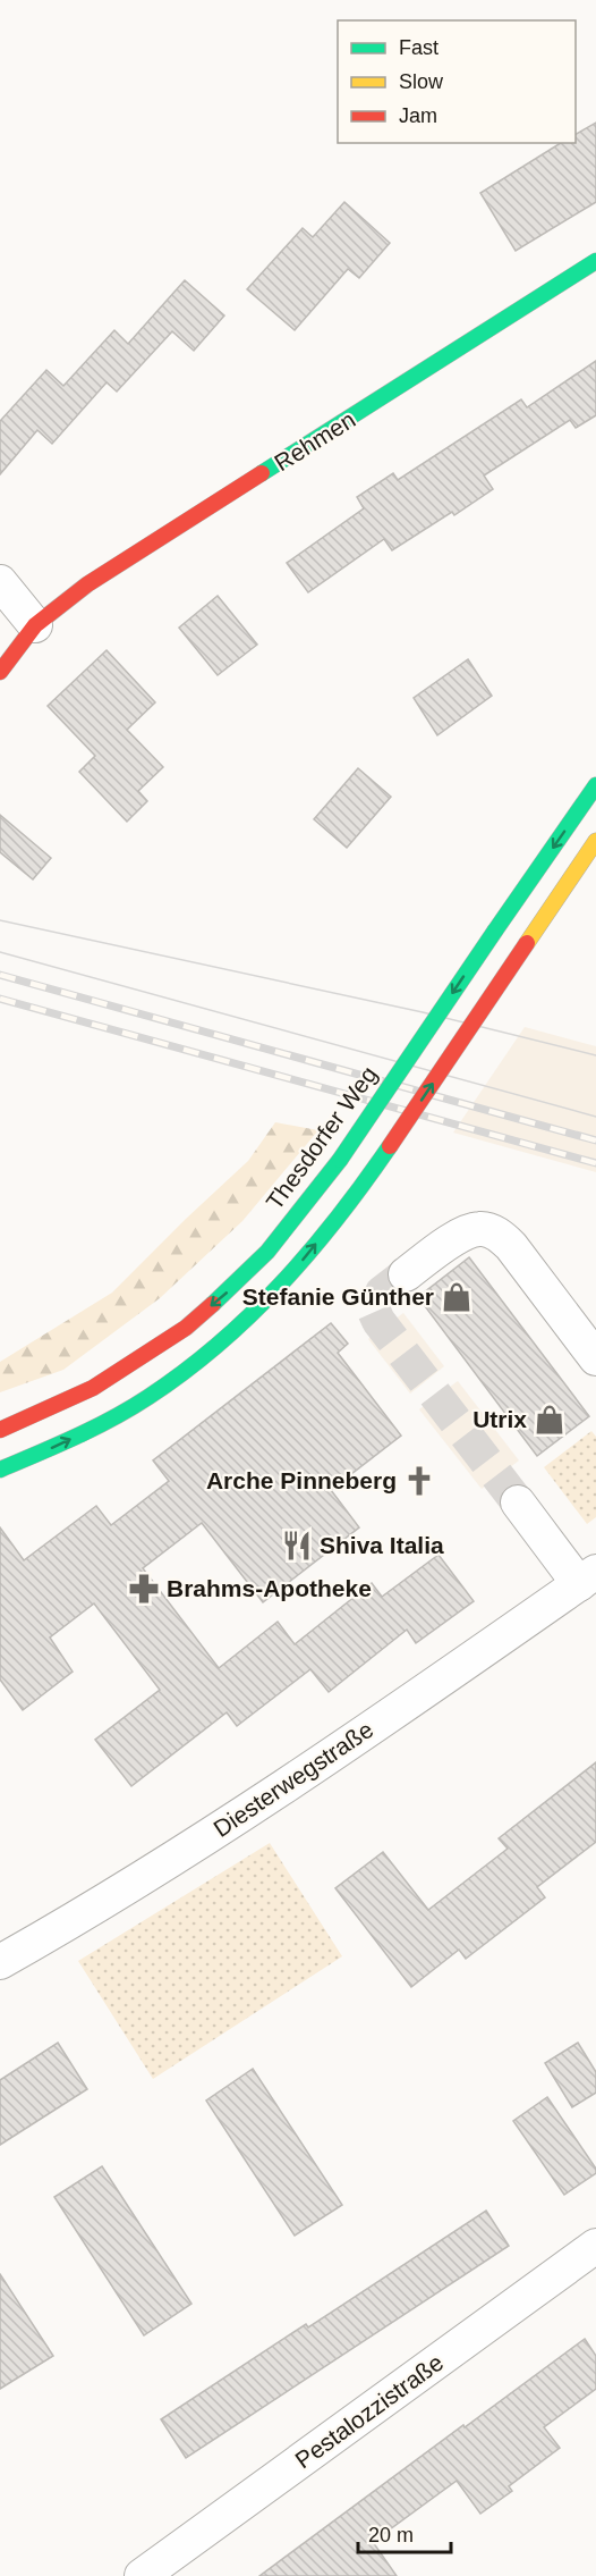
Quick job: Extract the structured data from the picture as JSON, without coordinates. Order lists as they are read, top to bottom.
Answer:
{
  "streets": {
    "street": [
      "Rehmen",
      "Thesdorfer Weg",
      "Diesterwegstraße",
      "Pestalozzistraße"
    ]
  },
  "places": {
    "shop": ["Stefanie Günther", "Utrix"],
    "church": ["Arche Pinneberg"],
    "restaurant": ["Shiva Italia"],
    "pharmacy": ["Brahms-Apotheke"]
  },
  "legend": ["Fast", "Slow", "Jam"],
  "scale_bar": "20 m"
}
